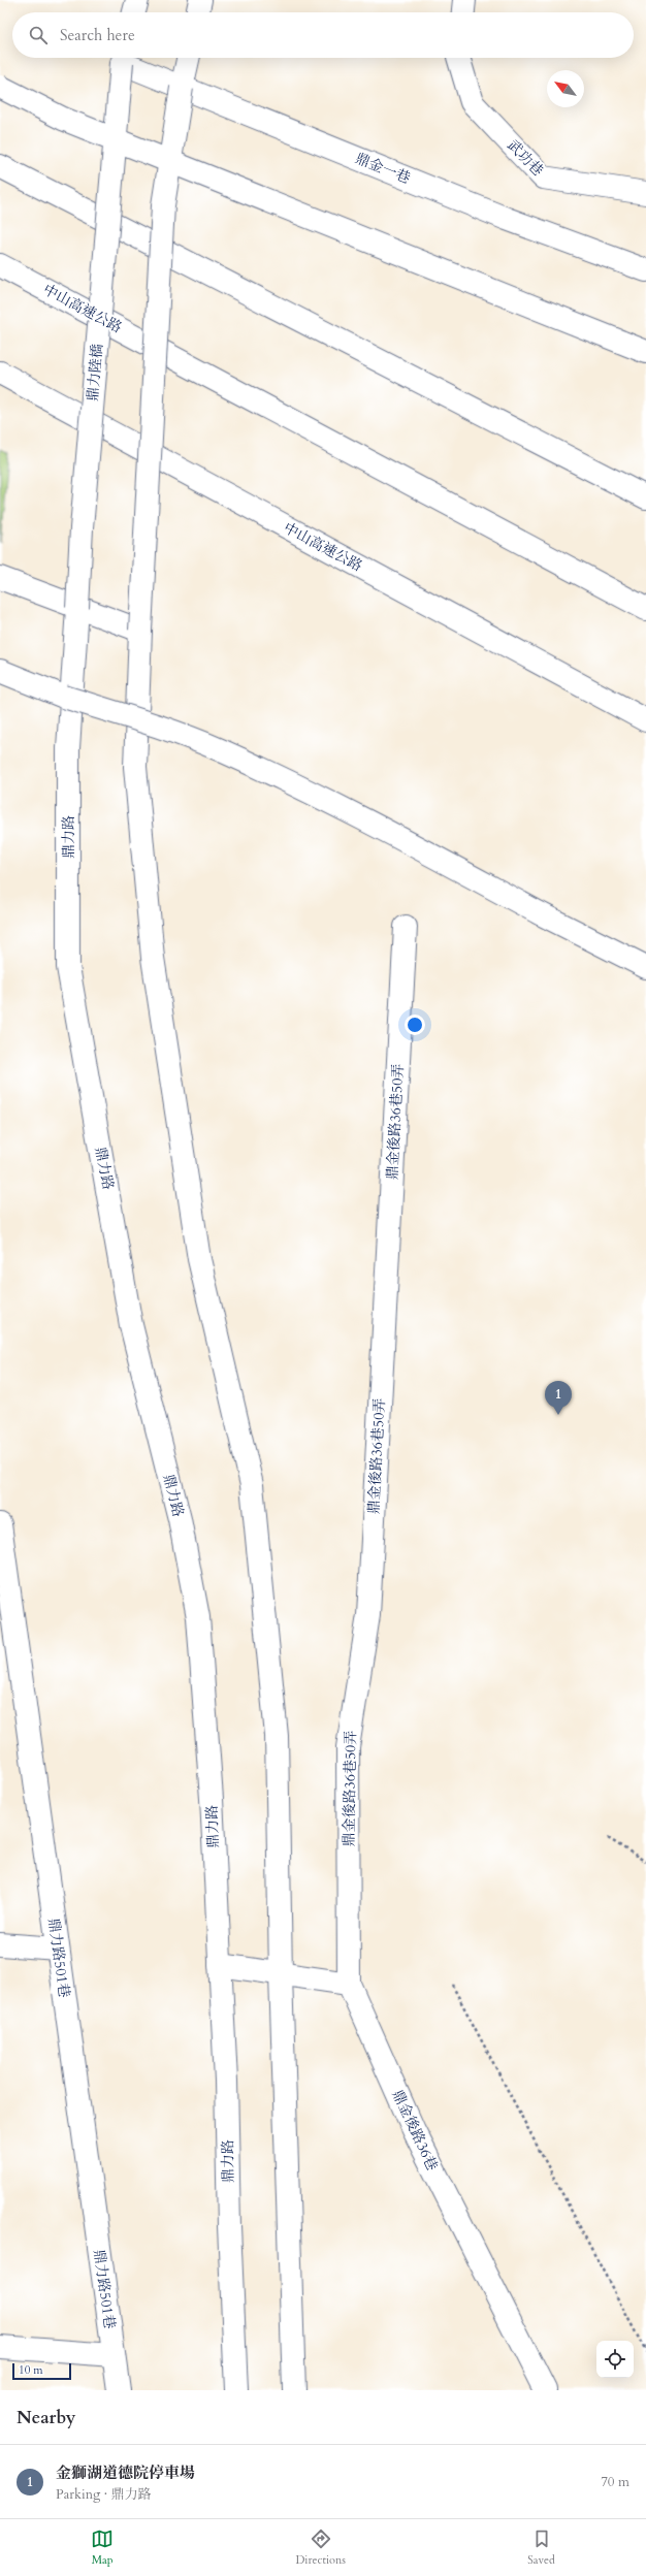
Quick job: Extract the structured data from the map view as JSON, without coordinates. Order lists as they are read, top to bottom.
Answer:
{
  "streets": {
    "main road": [
      "武功巷",
      "鼎金一巷",
      "中山高速公路",
      "鼎力陸橋",
      "鼎力路",
      "鼎金後路36巷50弄",
      "鼎力路501巷",
      "鼎金後路36巷"
    ]
  },
  "crossings": [
    ["鼎力陸橋", "鼎力路"],
    ["鼎金後路36巷50弄", "鼎金後路36巷"]
  ],
  "scale_bar": "10 m",
  "north": "top left",
  "page": {
    "search": "Search here",
    "pins": "1",
    "scale": "10 m",
    "heading": "Nearby",
    "list": [
      {
        "mark": "1",
        "name": "金獅湖道德院停車場",
        "note": "Parking · 鼎力路",
        "value": "70 m"
      }
    ],
    "nav": ["Map", "Directions", "Saved"]
  }
}
